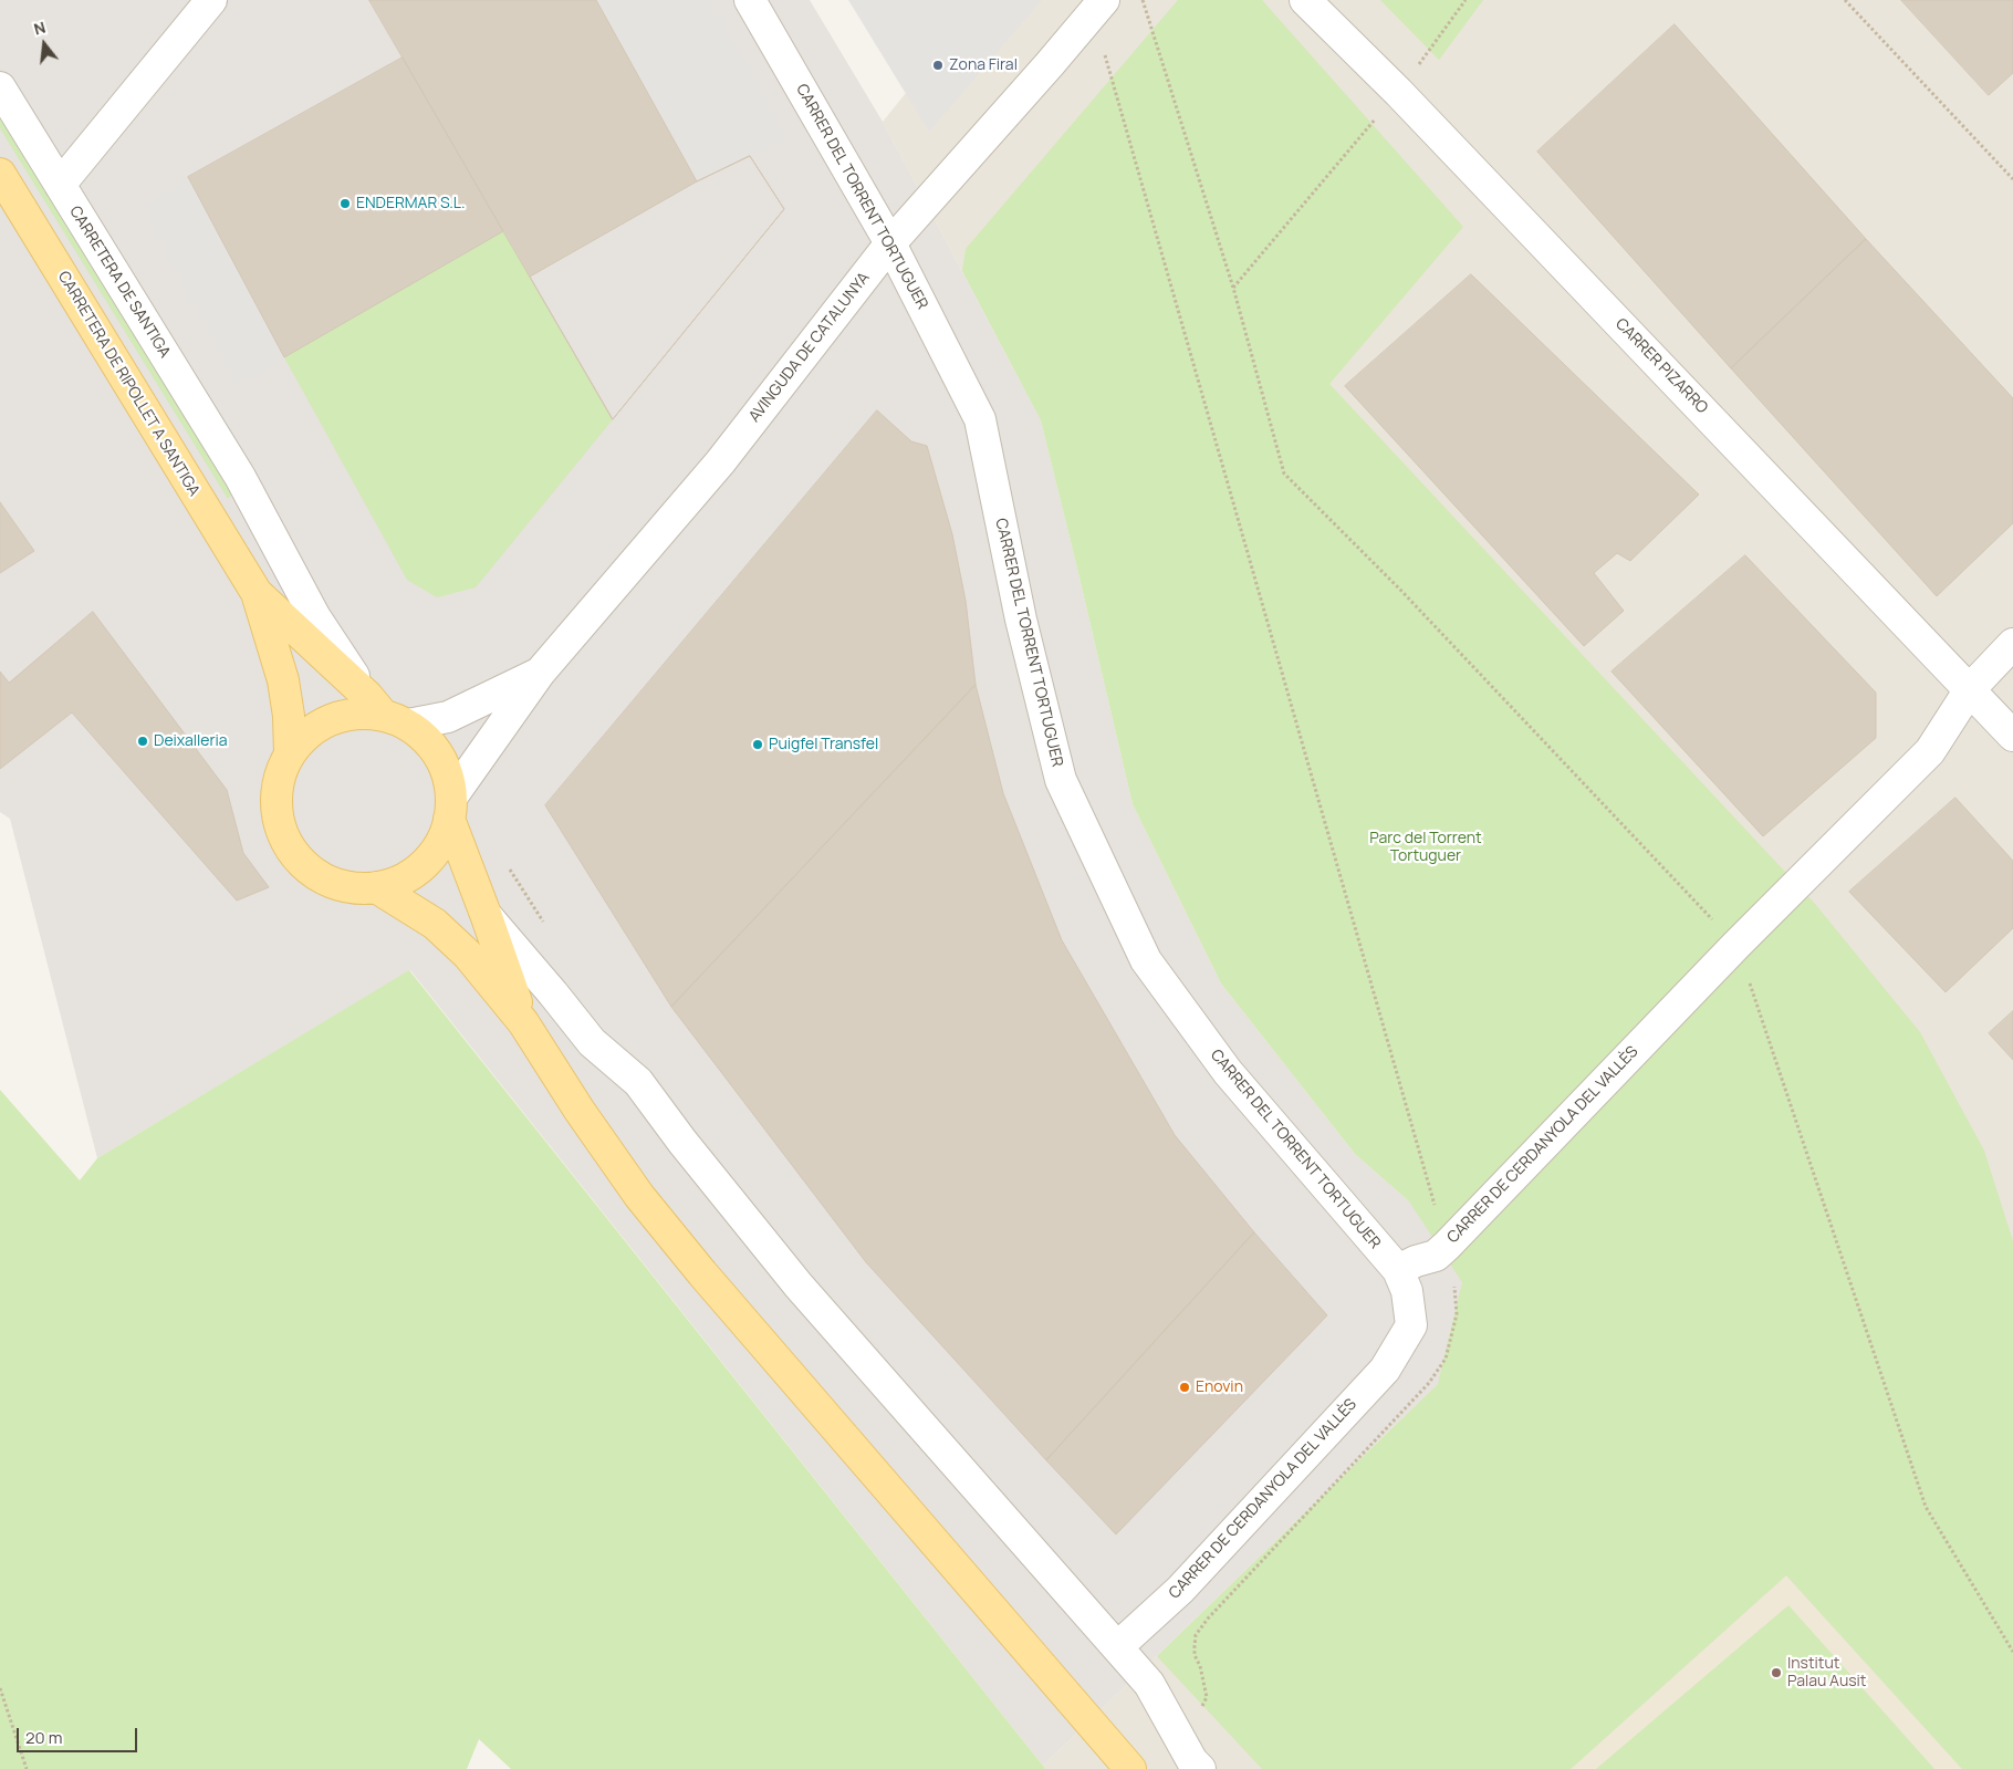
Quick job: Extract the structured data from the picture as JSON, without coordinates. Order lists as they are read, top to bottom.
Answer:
{
  "streets": {
    "main road": ["CARRETERA DE RIPOLLET A SANTIGA"],
    "street": [
      "CARRER DEL TORRENT TORTUGUER",
      "CARRETERA DE SANTIGA",
      "AVINGUDA DE CATALUNYA",
      "CARRER PIZARRO",
      "CARRER DE CERDANYOLA DEL VALLÈS"
    ]
  },
  "crossings": [
    ["CARRER DEL TORRENT TORTUGUER", "AVINGUDA DE CATALUNYA"],
    ["CARRER DEL TORRENT TORTUGUER", "CARRER DE CERDANYOLA DEL VALLÈS"],
    ["CARRETERA DE SANTIGA", "AVINGUDA DE CATALUNYA"],
    ["CARRER PIZARRO", "CARRER DE CERDANYOLA DEL VALLÈS"]
  ],
  "parks": ["Parc del Torrent Tortuguer"],
  "places": [
    "Zona Firal",
    "ENDERMAR S.L.",
    "Deixalleria",
    "Puigfel Transfel",
    "Enovin",
    "Institut Palau Ausit"
  ],
  "scale_bar": "20 m",
  "north": "top"
}
